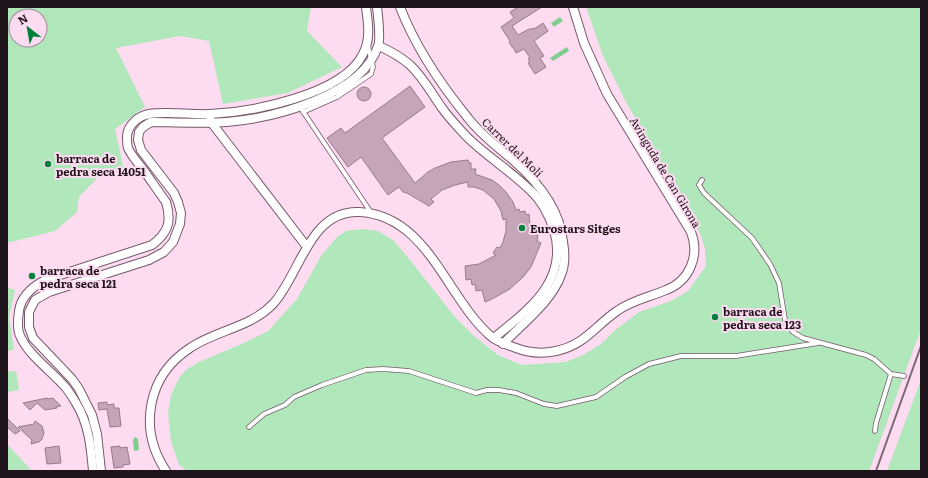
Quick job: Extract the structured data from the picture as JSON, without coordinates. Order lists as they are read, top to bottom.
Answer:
{
  "streets": {
    "street": ["Carrer del Molí", "Avinguda de Can Girona"]
  },
  "crossings": [
    ["Carrer del Molí", "Avinguda de Can Girona"]
  ],
  "places": [
    "barraca de pedra seca 14051",
    "Eurostars Sitges",
    "barraca de pedra seca 121",
    "barraca de pedra seca 123"
  ],
  "north": "top left"
}
